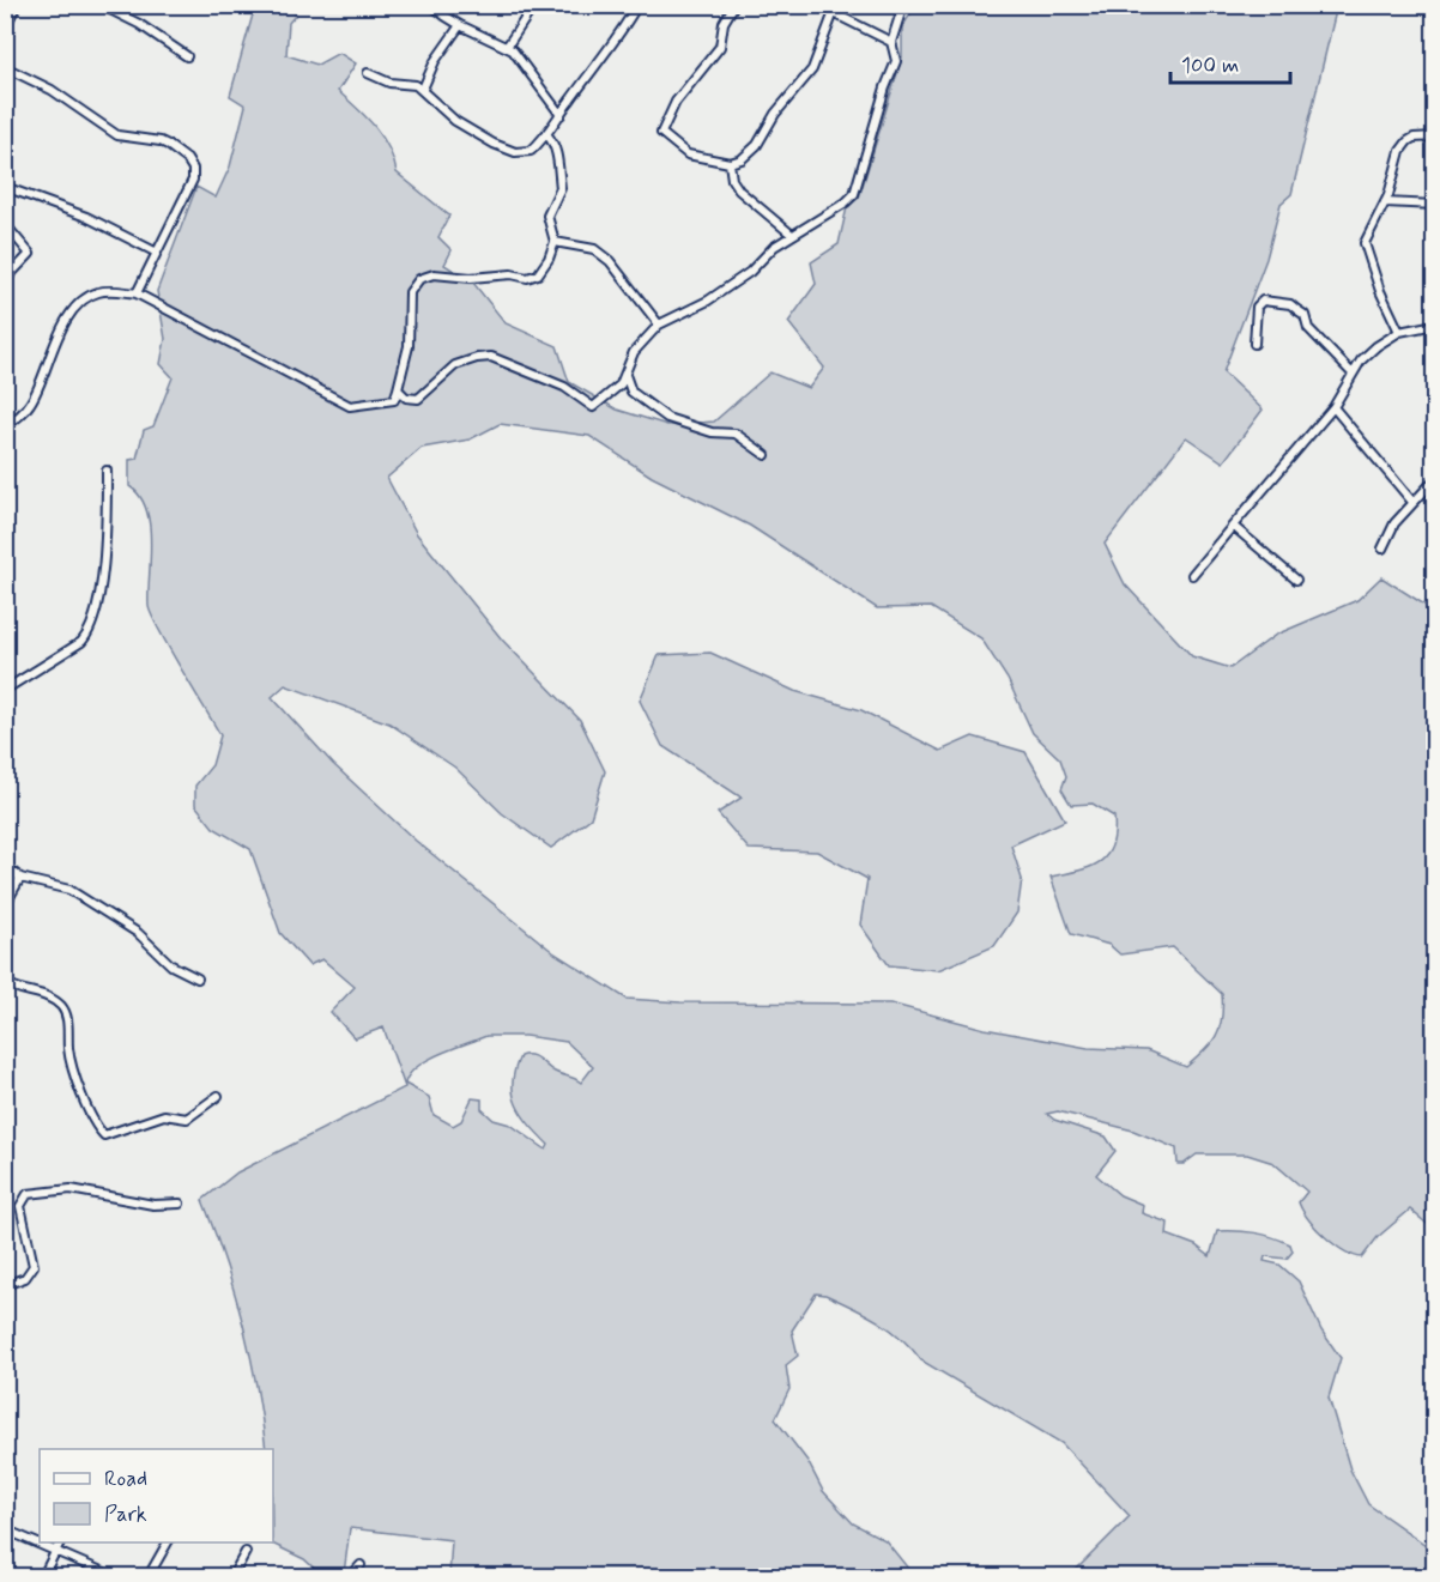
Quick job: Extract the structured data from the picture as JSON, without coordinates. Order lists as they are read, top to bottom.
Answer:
{
  "legend": ["Road", "Park"],
  "scale_bar": "100 m"
}
